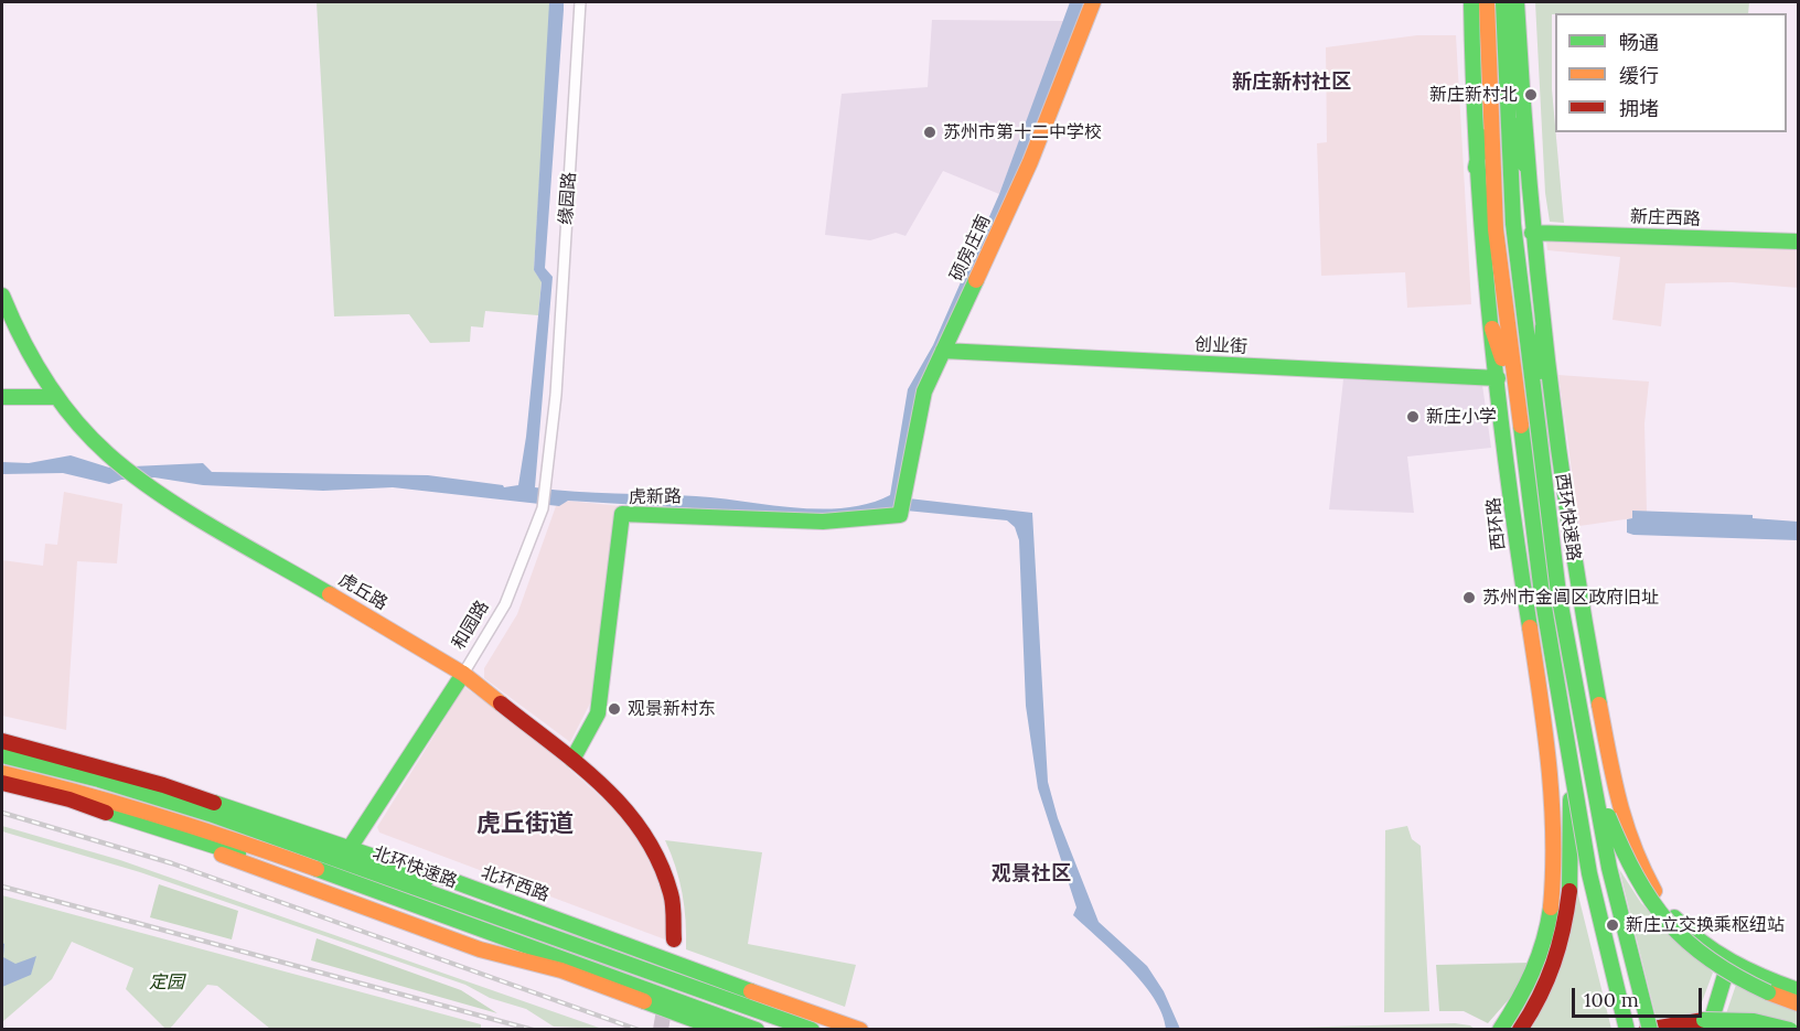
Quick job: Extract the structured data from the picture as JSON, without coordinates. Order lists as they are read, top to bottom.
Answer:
{
  "streets": {
    "main road": [
      "新庄西路",
      "硕房庄南",
      "创业街",
      "虎新路",
      "西环快速路",
      "西环路",
      "虎丘路",
      "和园路",
      "北环快速路",
      "北环西路"
    ],
    "street": ["缘园路"]
  },
  "crossings": [
    ["缘园路", "和园路"],
    ["硕房庄南", "创业街"],
    ["硕房庄南", "虎新路"],
    ["创业街", "西环路"],
    ["虎新路", "虎丘路"],
    ["虎丘路", "和园路"],
    ["和园路", "北环西路"]
  ],
  "districts": ["新庄新村社区", "虎丘街道", "观景社区"],
  "parks": ["定园"],
  "places": [
    "新庄新村北",
    "苏州市第十二中学校",
    "新庄小学",
    "苏州市金阊区政府旧址",
    "观景新村东",
    "新庄立交换乘枢纽站"
  ],
  "legend": ["畅通", "缓行", "拥堵"],
  "scale_bar": "100 m"
}
